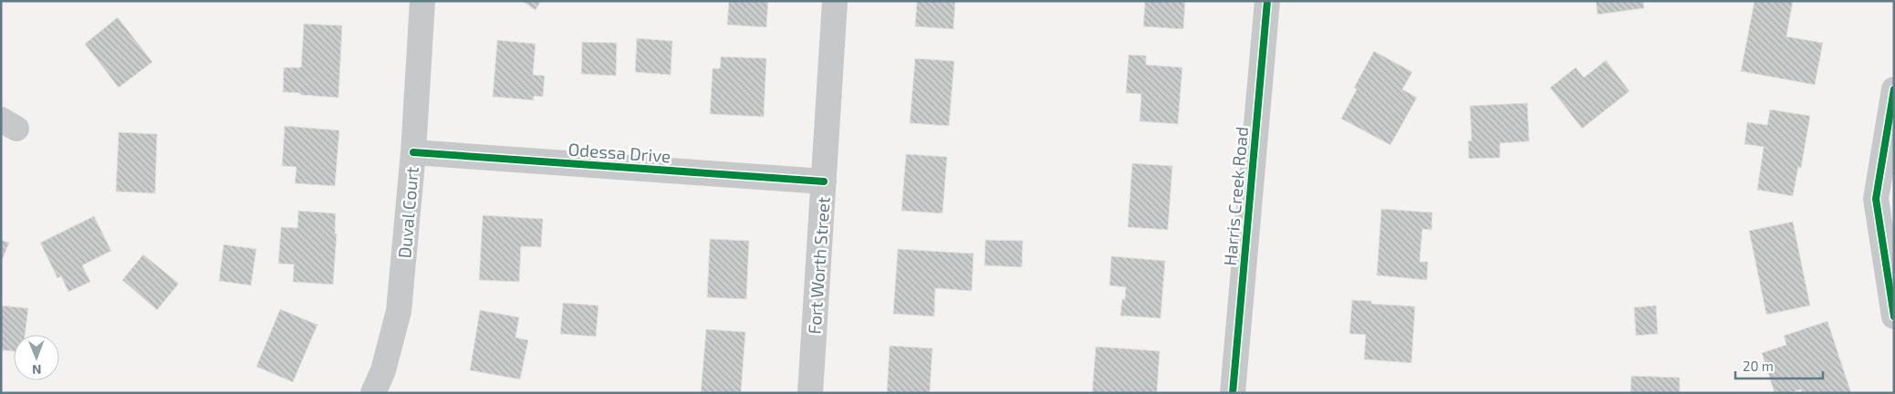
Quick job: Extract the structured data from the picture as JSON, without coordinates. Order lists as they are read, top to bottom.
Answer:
{
  "streets": {
    "street": [
      "Odessa Drive",
      "Harris Creek Road",
      "Duval Court",
      "Fort Worth Street"
    ]
  },
  "crossings": [
    ["Odessa Drive", "Duval Court"],
    ["Odessa Drive", "Fort Worth Street"]
  ],
  "scale_bar": "20 m",
  "north": "bottom"
}
